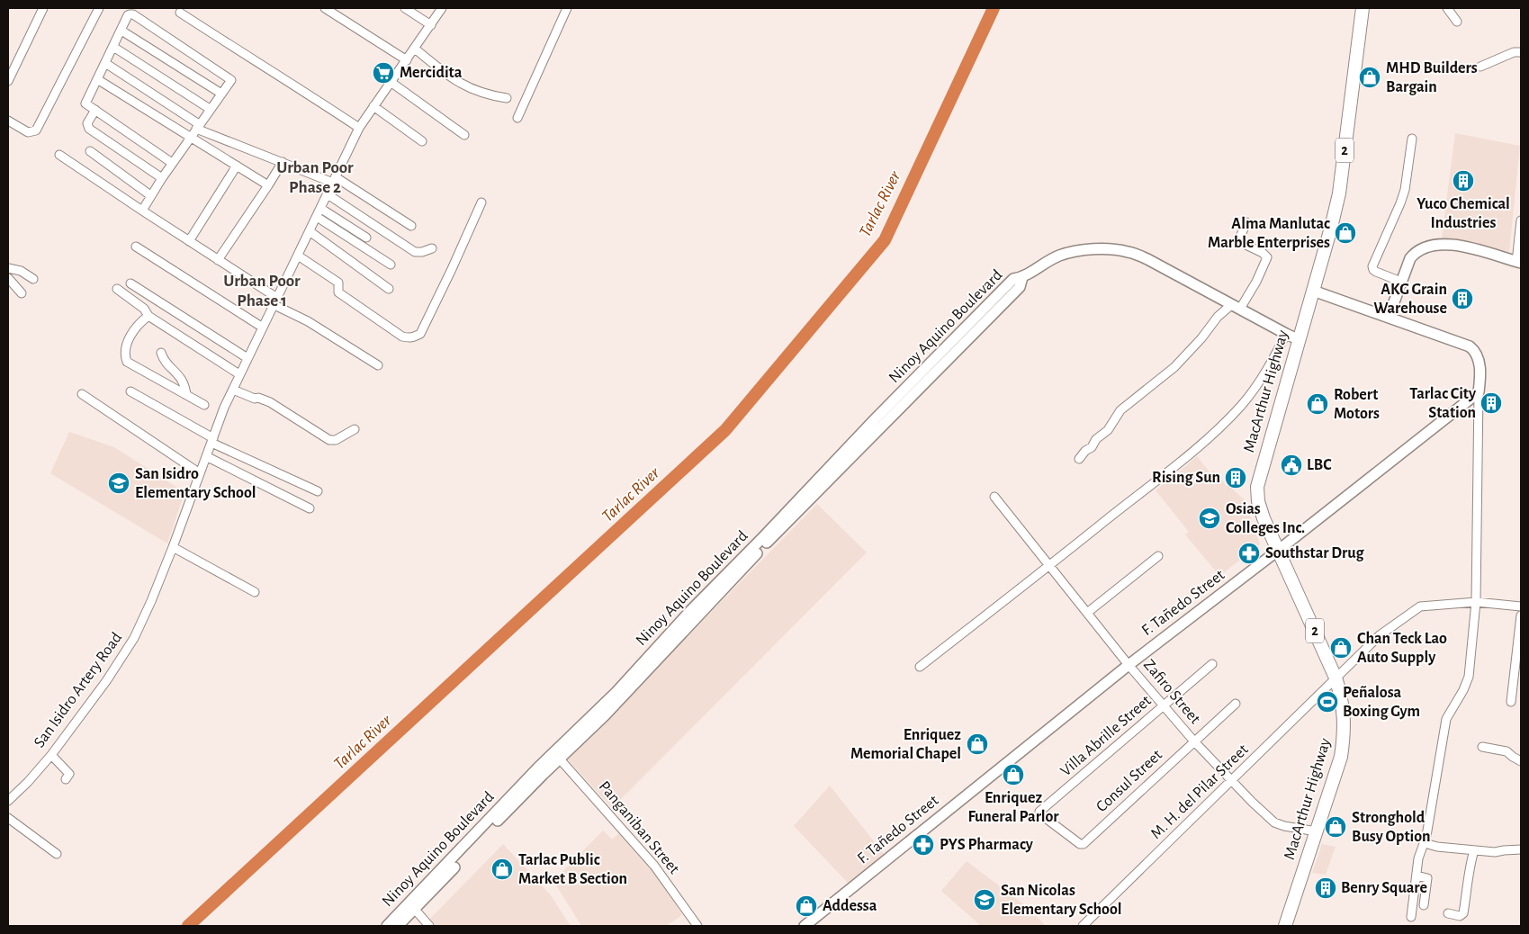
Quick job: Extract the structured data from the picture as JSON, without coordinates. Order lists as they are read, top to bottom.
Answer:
{
  "streets": {
    "highway": ["2", "MacArthur Highway"],
    "main road": ["Ninoy Aquino Boulevard", "F. Tañedo Street"],
    "street": [
      "San Isidro Artery Road",
      "Zafiro Street",
      "Villa Abrille Street",
      "Consul Street",
      "M. H. del Pilar Street",
      "Panganiban Street"
    ]
  },
  "crossings": [
    ["Ninoy Aquino Boulevard", "MacArthur Highway"],
    ["Ninoy Aquino Boulevard", "Panganiban Street"],
    ["MacArthur Highway", "F. Tañedo Street"],
    ["MacArthur Highway", "Zafiro Street"],
    ["MacArthur Highway", "M. H. del Pilar Street"],
    ["F. Tañedo Street", "Zafiro Street"],
    ["Zafiro Street", "Villa Abrille Street"],
    ["Zafiro Street", "Consul Street"],
    ["Zafiro Street", "M. H. del Pilar Street"],
    ["Villa Abrille Street", "Consul Street"]
  ],
  "districts": ["Urban Poor Phase 2", "Urban Poor Phase 1"],
  "water": ["Tarlac River"],
  "places": {
    "supermarket": ["Mercidita"],
    "shop": [
      "MHD Builders Bargain",
      "Alma Manlutac Marble Enterprises",
      "Robert Motors",
      "Chan Teck Lao Auto Supply",
      "Enriquez Memorial Chapel",
      "Enriquez Funeral Parlor",
      "Stronghold Busy Option",
      "Tarlac Public Market B Section",
      "Addessa"
    ],
    "building": [
      "Yuco Chemical Industries",
      "AKG Grain Warehouse",
      "Tarlac City Station",
      "Rising Sun",
      "Benry Square"
    ],
    "public building": ["LBC"],
    "school or university": ["San Isidro Elementary School", "Osias Colleges Inc.", "San Nicolas Elementary School"],
    "pharmacy": ["Southstar Drug", "PYS Pharmacy"],
    "sports": ["Peñalosa Boxing Gym"]
  }
}
